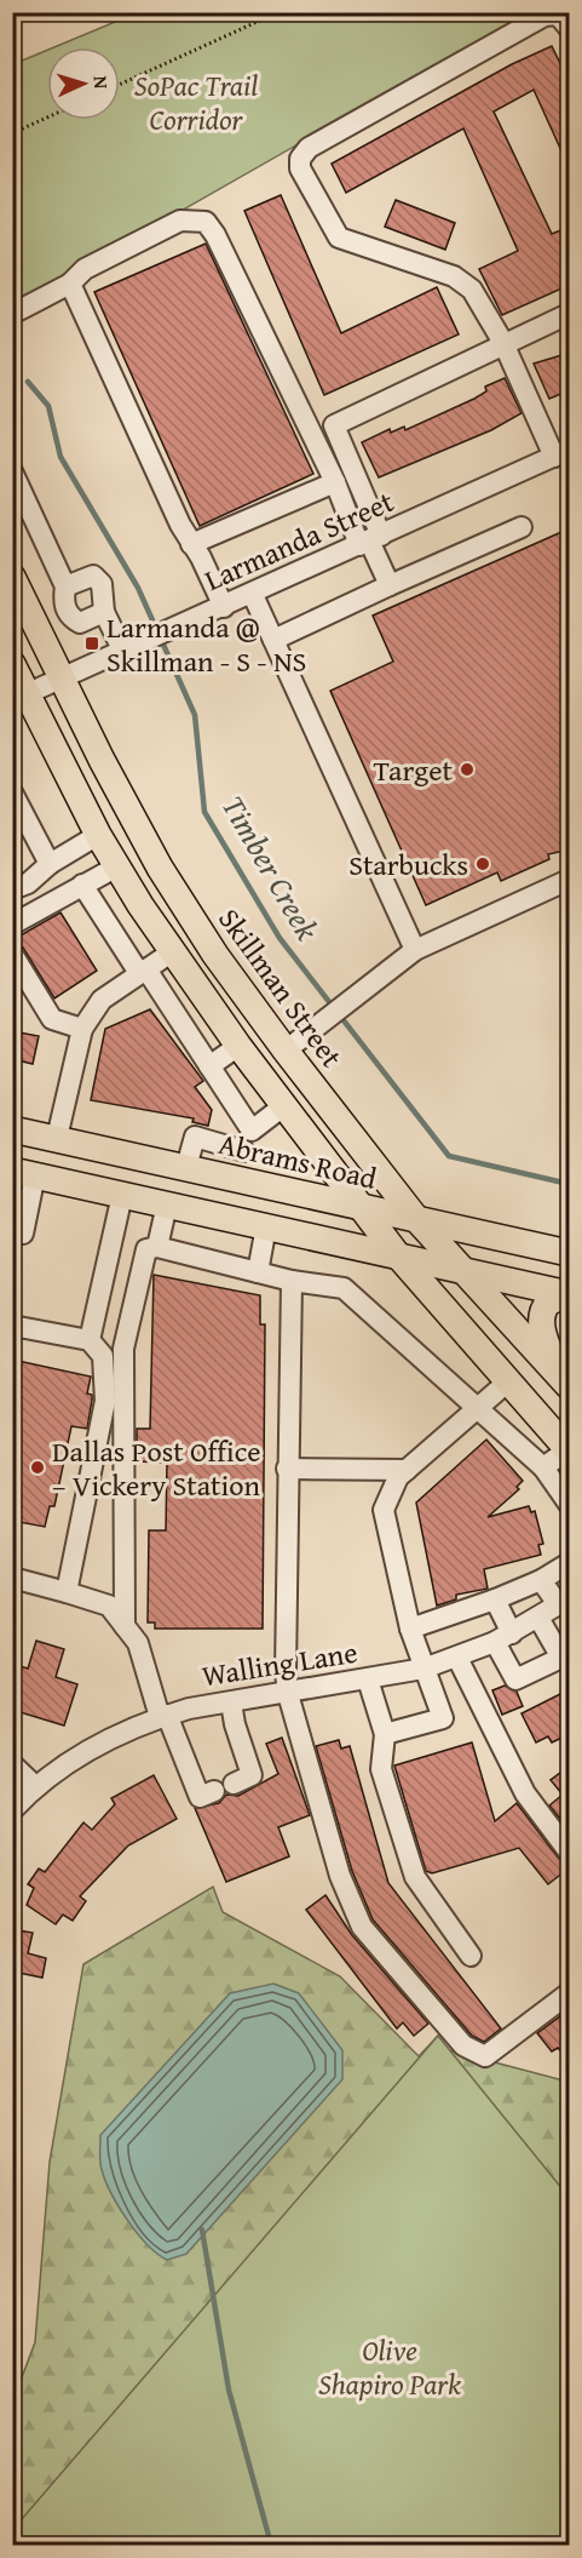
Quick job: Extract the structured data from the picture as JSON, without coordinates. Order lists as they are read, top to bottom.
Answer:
{
  "streets": {
    "main road": ["Skillman Street", "Abrams Road"],
    "street": ["Larmanda Street", "Walling Lane"]
  },
  "crossings": [
    ["Larmanda Street", "Skillman Street"],
    ["Skillman Street", "Abrams Road"]
  ],
  "water": ["Timber Creek"],
  "parks": ["SoPac Trail Corridor", "Olive Shapiro Park"],
  "places": {
    "transit": ["Larmanda @ Skillman - S - NS"],
    "other": ["Target", "Starbucks", "Dallas Post Office – Vickery Station"]
  },
  "north": "right"
}
